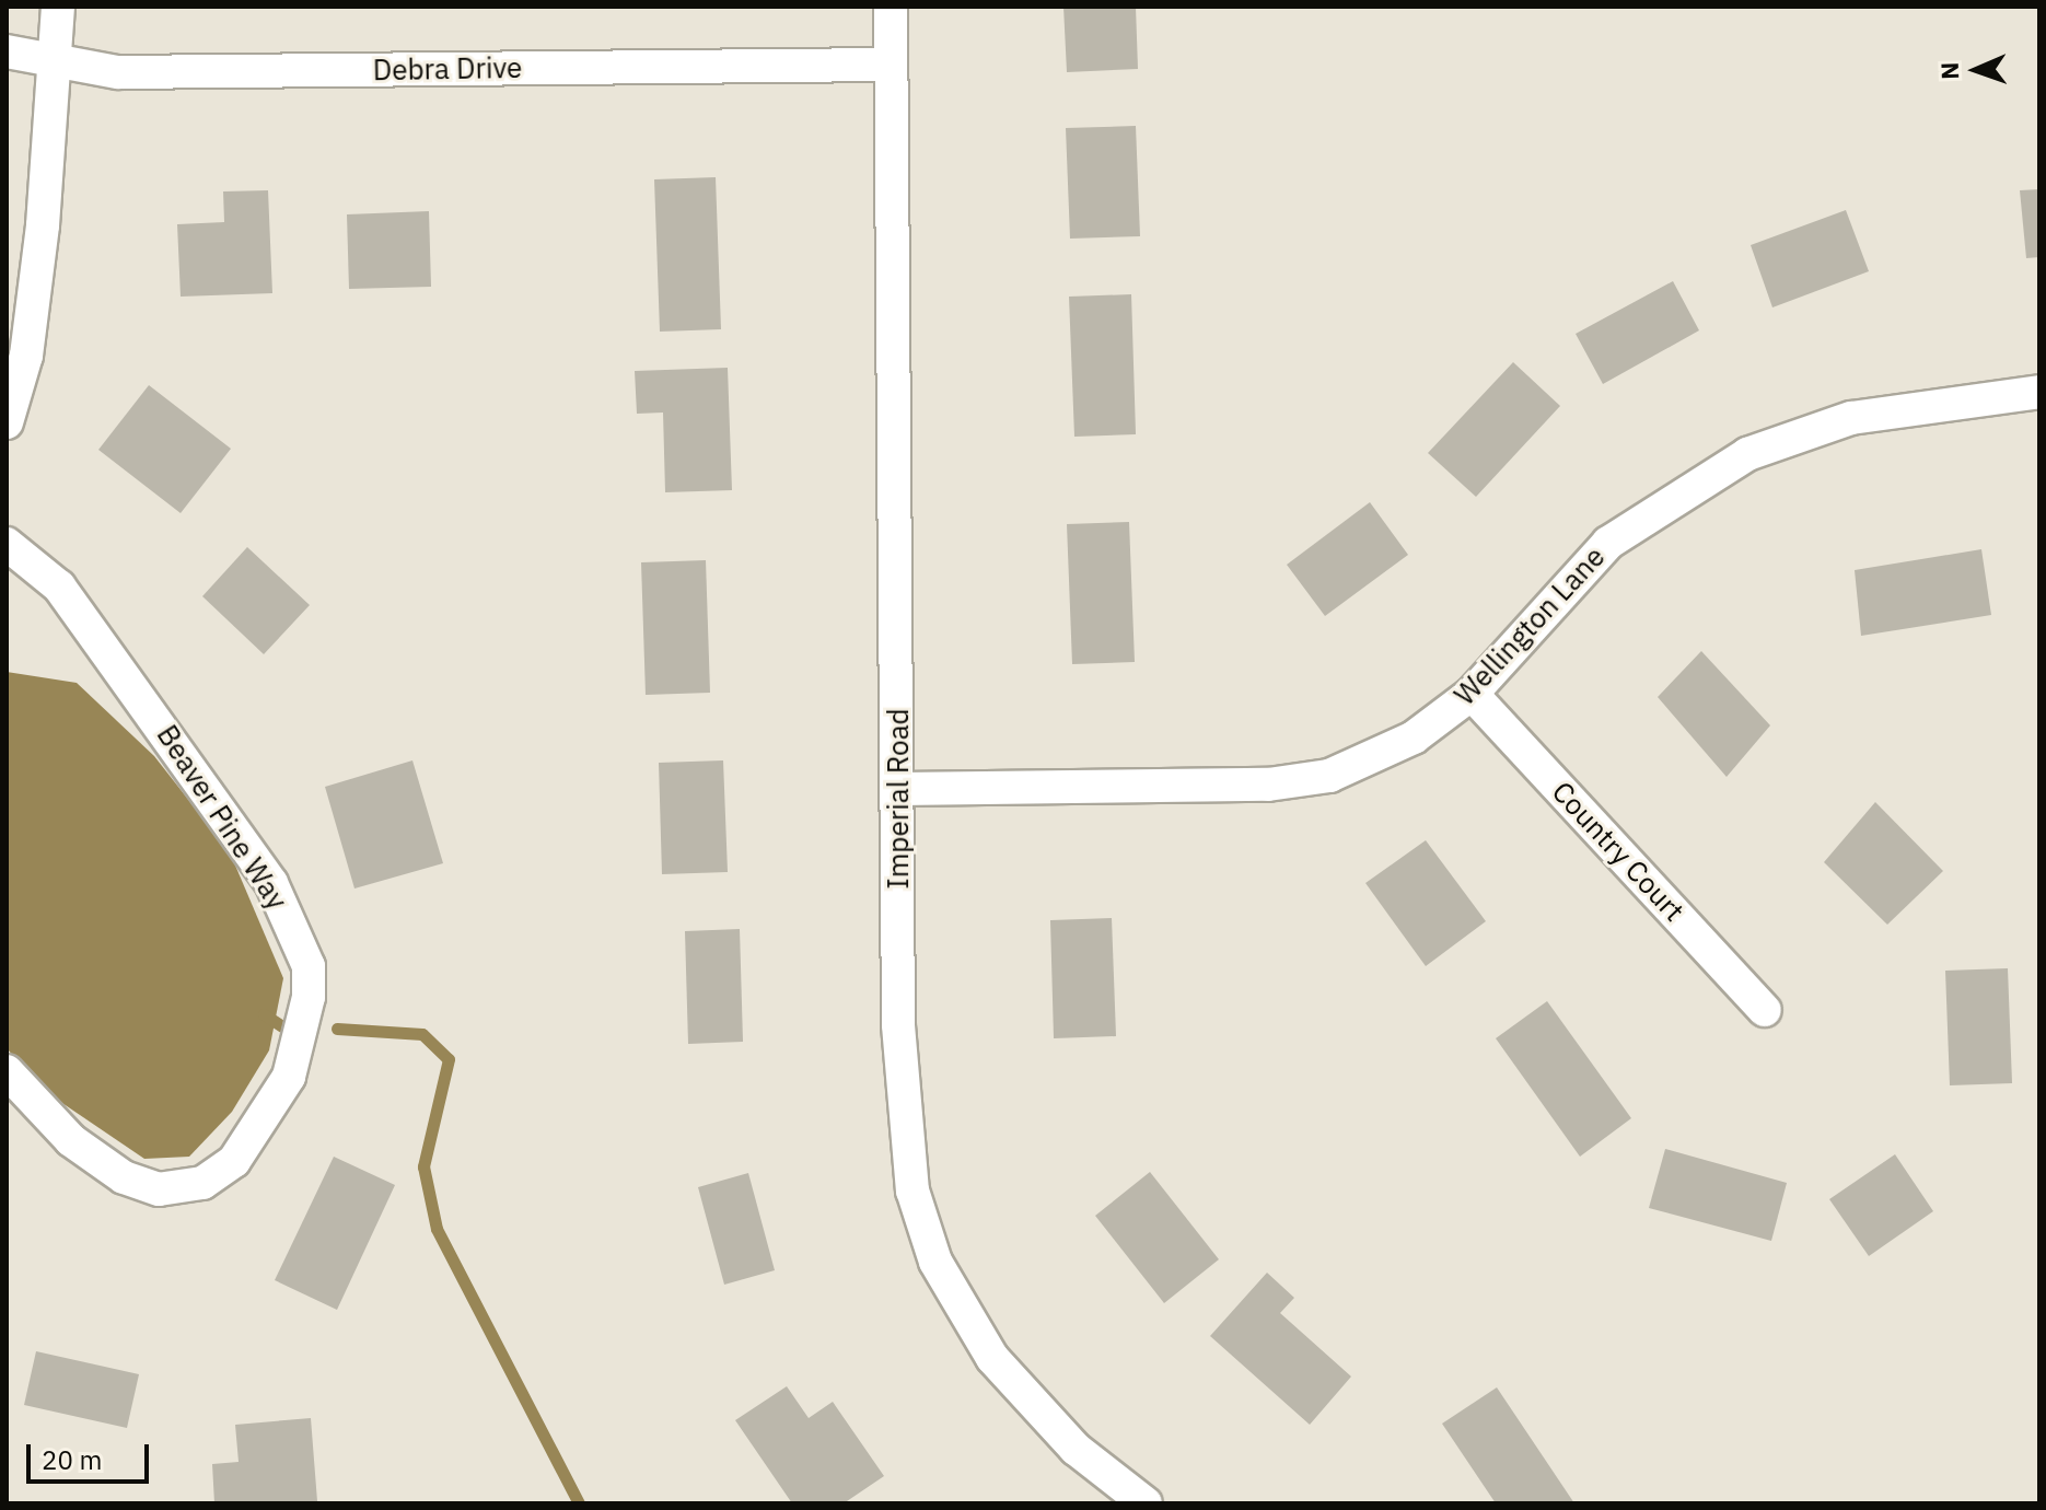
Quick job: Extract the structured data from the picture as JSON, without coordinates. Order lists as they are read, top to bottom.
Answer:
{
  "streets": {
    "street": [
      "Debra Drive",
      "Wellington Lane",
      "Imperial Road",
      "Beaver Pine Way",
      "Country Court"
    ]
  },
  "crossings": [
    ["Debra Drive", "Imperial Road"],
    ["Wellington Lane", "Imperial Road"],
    ["Wellington Lane", "Country Court"]
  ],
  "scale_bar": "20 m",
  "north": "left"
}
